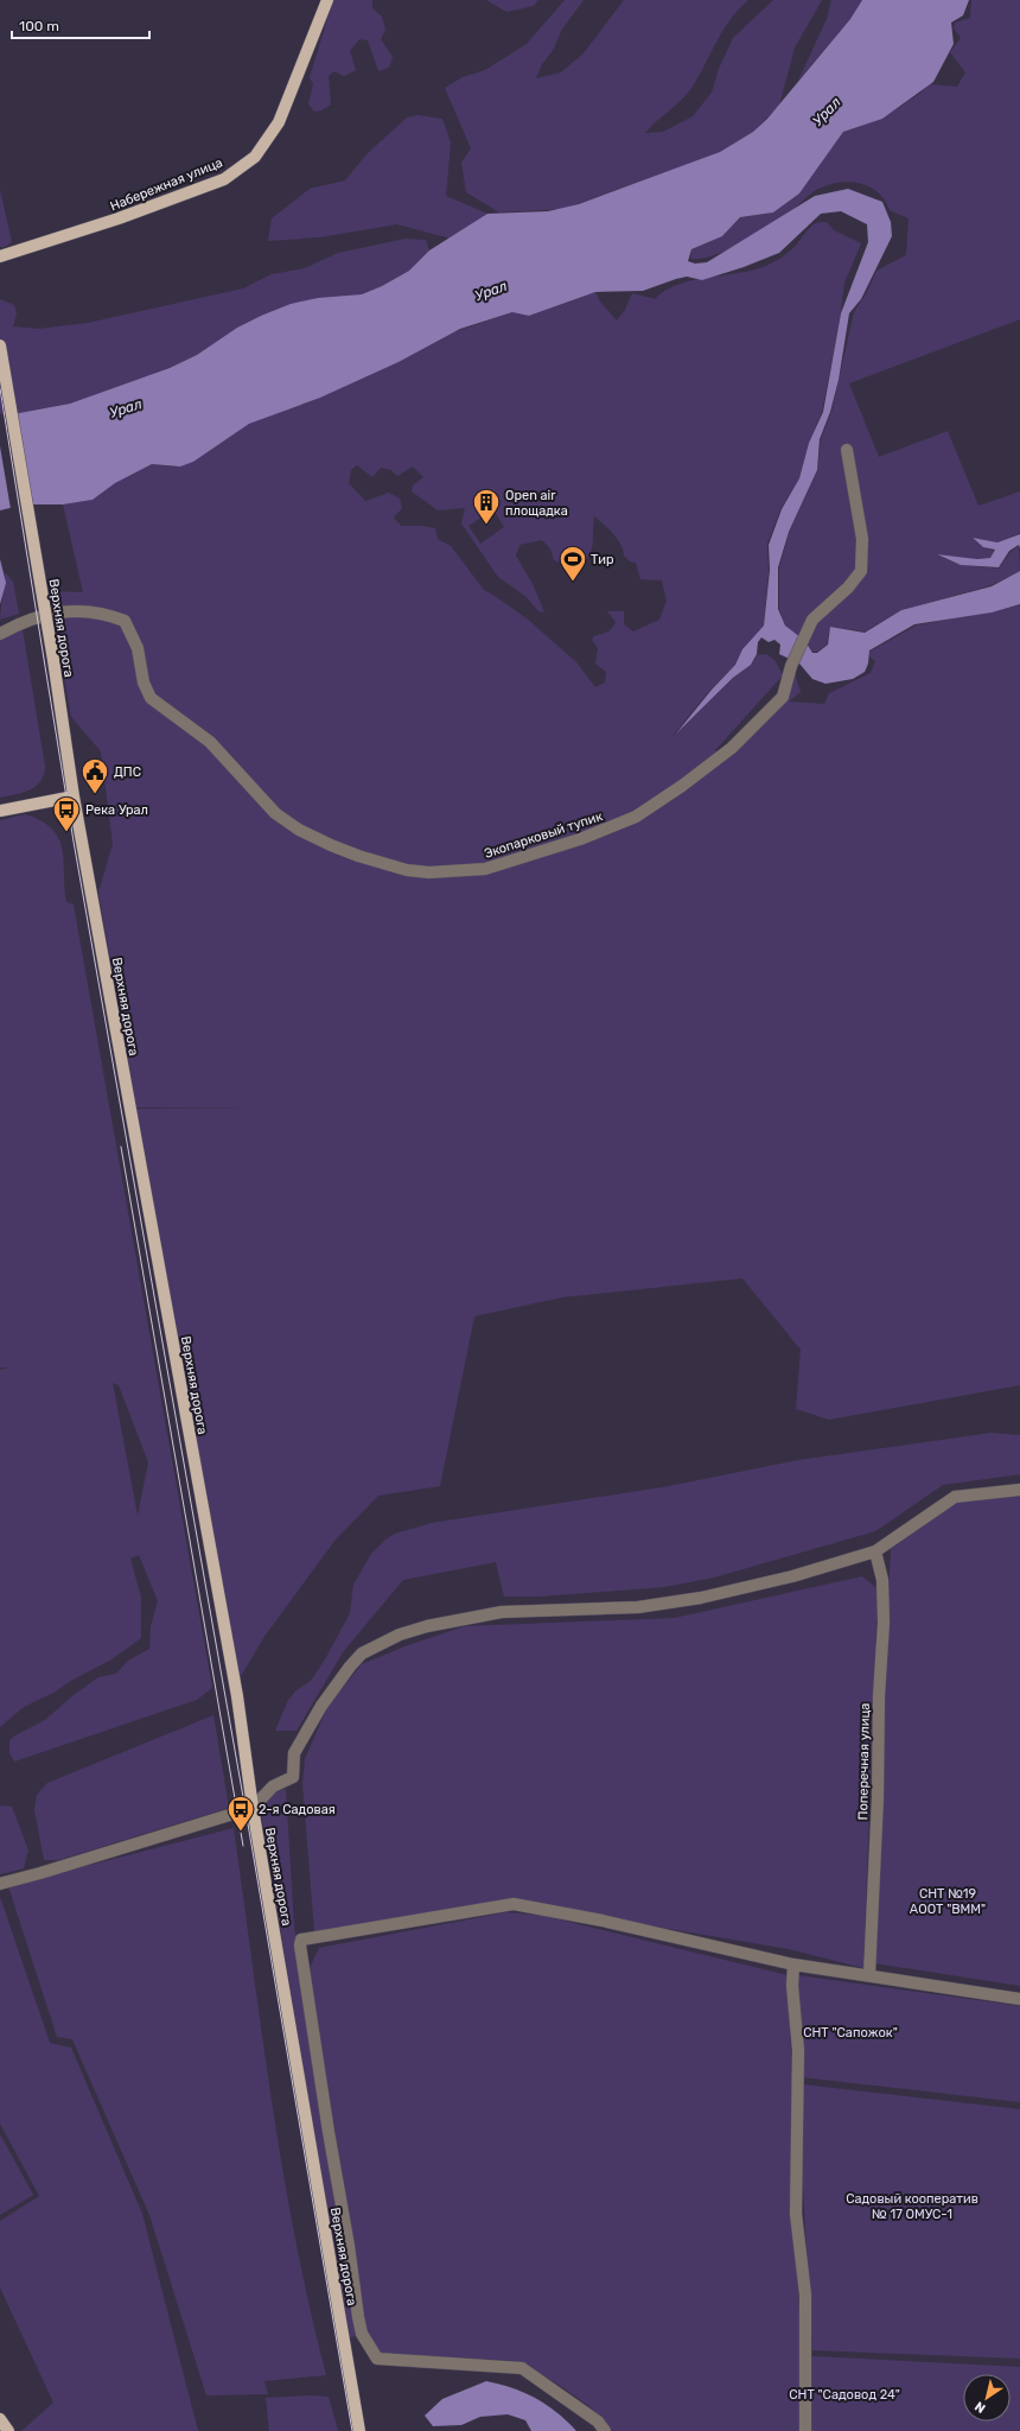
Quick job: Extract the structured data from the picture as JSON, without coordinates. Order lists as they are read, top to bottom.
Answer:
{
  "streets": {
    "main road": ["Набережная улица", "Верхняя дорога"],
    "street": ["Экопарковый тупик", "Поперечная улица"]
  },
  "water": ["Урал"],
  "parks": [
    "СНТ №19 АООТ \"ВММ\"",
    "СНТ \"Сапожок\"",
    "Садовый кооператив № 17 ОМУС-1",
    "СНТ \"Садовод 24\""
  ],
  "places": {
    "building": ["Open air площадка"],
    "sports": ["Тир"],
    "public building": ["ДПС"],
    "bus stop": ["Река Урал", "2-я Садовая"]
  },
  "scale_bar": "100 m",
  "north": "bottom left"
}
